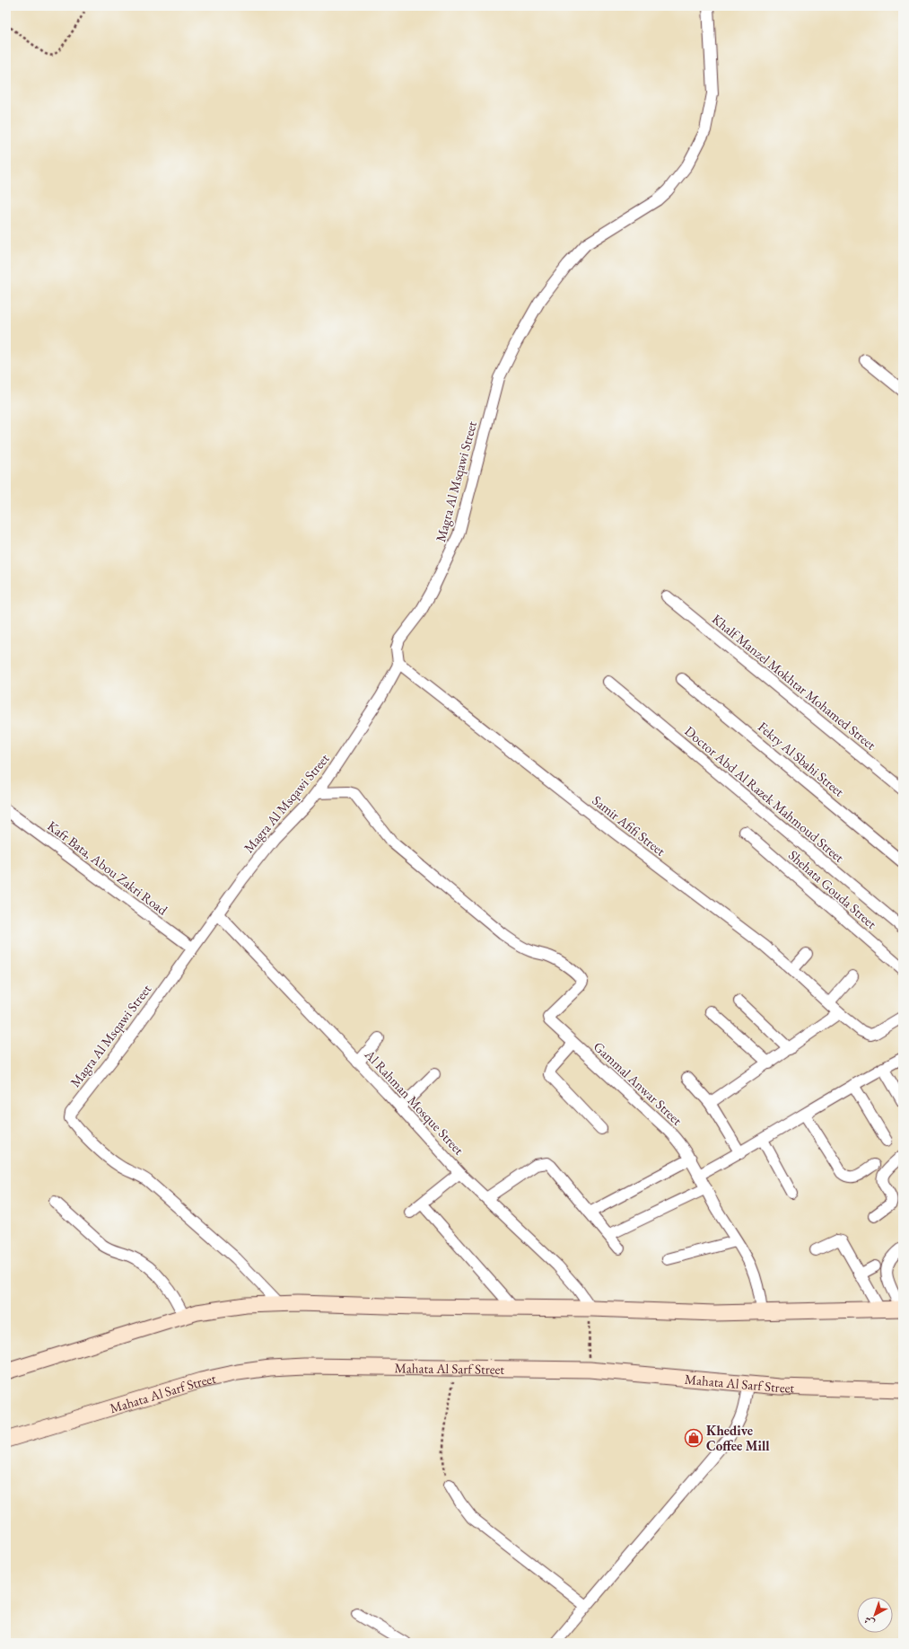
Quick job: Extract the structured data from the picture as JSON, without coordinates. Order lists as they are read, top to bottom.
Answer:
{
  "streets": {
    "street": [
      "Magra Al Msqawi Street",
      "Khalf Manzel Mokhtar Mohamed Street",
      "Fekry Al Sbahi Street",
      "Doctor Abd Al Razek Mahmoud Street",
      "Samir Afifi Street",
      "Kafr Bata, Abou Zakri Road",
      "Shehata Gouda Street",
      "Gammal Anwar Street",
      "Al Rahman Mosque Street",
      "Mahata Al Sarf Street"
    ]
  },
  "crossings": [
    ["Magra Al Msqawi Street", "Samir Afifi Street"],
    ["Magra Al Msqawi Street", "Kafr Bata, Abou Zakri Road"],
    ["Magra Al Msqawi Street", "Gammal Anwar Street"],
    ["Magra Al Msqawi Street", "Al Rahman Mosque Street"]
  ],
  "places": {
    "shop": ["Khedive Coffee Mill"]
  },
  "north": "bottom left"
}
